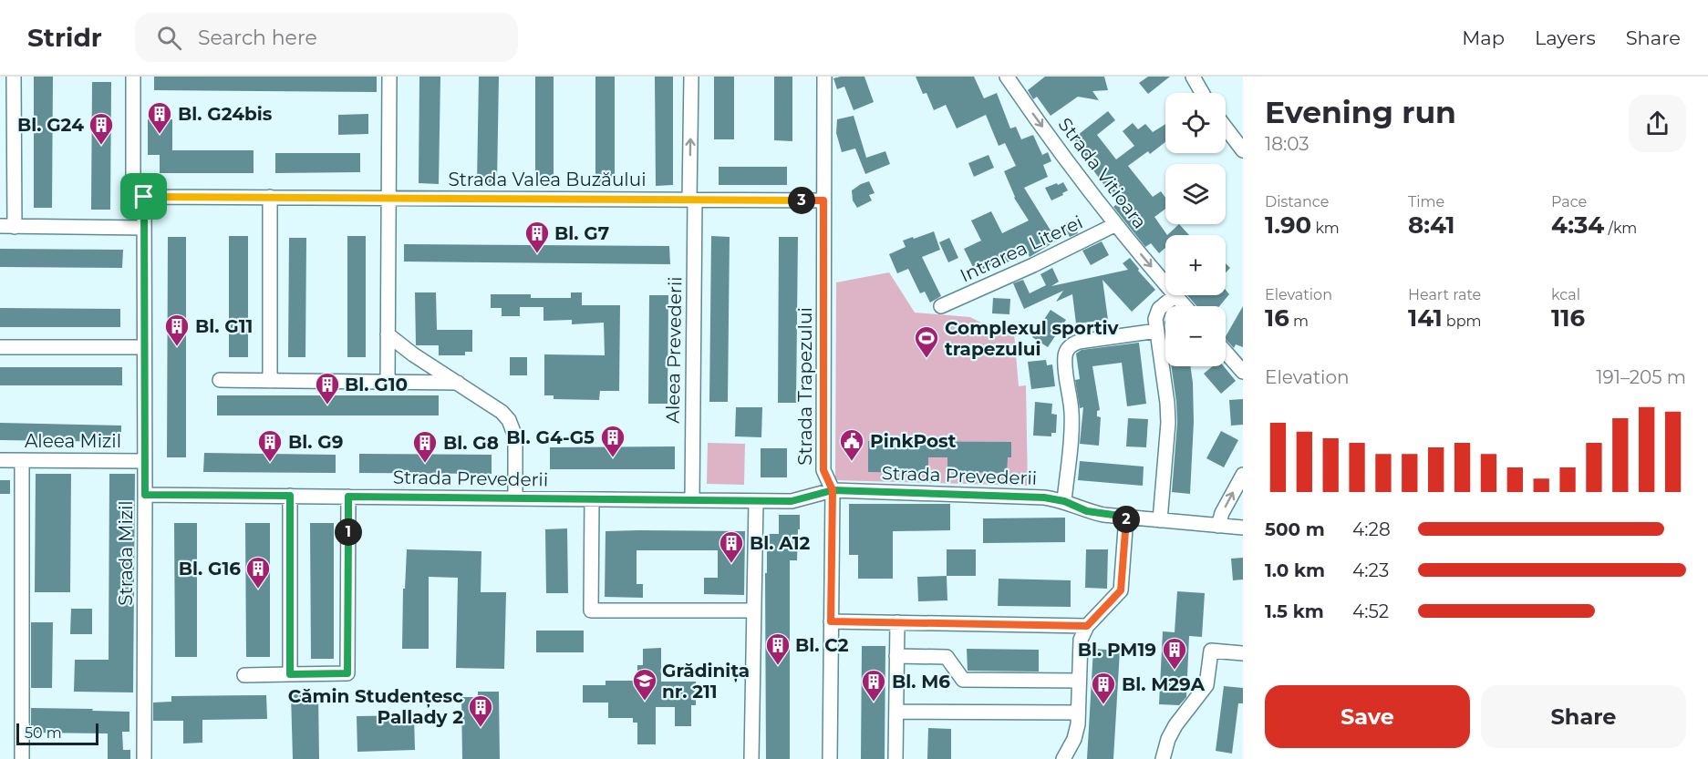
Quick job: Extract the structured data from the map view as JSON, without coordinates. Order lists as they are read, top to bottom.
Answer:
{
  "streets": {
    "street": [
      "Strada Vitioara",
      "Strada Valea Buzăului",
      "Intrarea Literei",
      "Aleea Prevederii",
      "Strada Trapezului",
      "Aleea Mizil",
      "Strada Prevederii",
      "Strada Mizil"
    ]
  },
  "crossings": [
    ["Strada Vitioara", "Intrarea Literei"],
    ["Strada Valea Buzăului", "Aleea Prevederii"],
    ["Strada Valea Buzăului", "Strada Trapezului"],
    ["Strada Valea Buzăului", "Strada Mizil"],
    ["Aleea Prevederii", "Strada Prevederii"],
    ["Strada Trapezului", "Strada Prevederii"],
    ["Aleea Mizil", "Strada Mizil"],
    ["Strada Prevederii", "Strada Mizil"]
  ],
  "one_way": ["Strada Vitioara"],
  "places": {
    "building": [
      "Bl. G24bis",
      "Bl. G24",
      "Bl. G7",
      "Bl. G11",
      "Bl. G10",
      "Bl. G4-G5",
      "Bl. G9",
      "Bl. G8",
      "Bl. A12",
      "Bl. G16",
      "Bl. C2",
      "Bl. PM19",
      "Bl. M6",
      "Bl. M29A",
      "Cămin Studențesc Pallady 2"
    ],
    "sports": ["Complexul sportiv trapezului"],
    "public building": ["PinkPost"],
    "school or university": ["Grădinița nr. 211"]
  },
  "scale_bar": "50 m",
  "page": {
    "header": "Stridr",
    "search": "Search here",
    "nav": ["Map", "Layers", "Share"],
    "heading": ["Evening run", "18:03"],
    "map_buttons": ["+", "−"],
    "stats": [
      ["Distance", "1.90 km"],
      ["Time", "8:41"],
      ["Pace", "4:34 /km"],
      ["Elevation", "16 m"],
      ["Heart rate", "141 bpm"],
      ["kcal", "116"]
    ],
    "pins": ["3", "2", "1"],
    "chart": ["Elevation", "191–205 m"],
    "list": [
      {
        "name": "500 m",
        "note": "4:28"
      },
      {
        "name": "1.0 km",
        "note": "4:23"
      },
      {
        "name": "1.5 km",
        "note": "4:52"
      }
    ],
    "buttons": ["Save", "Share"],
    "scale": "50 m"
  }
}
